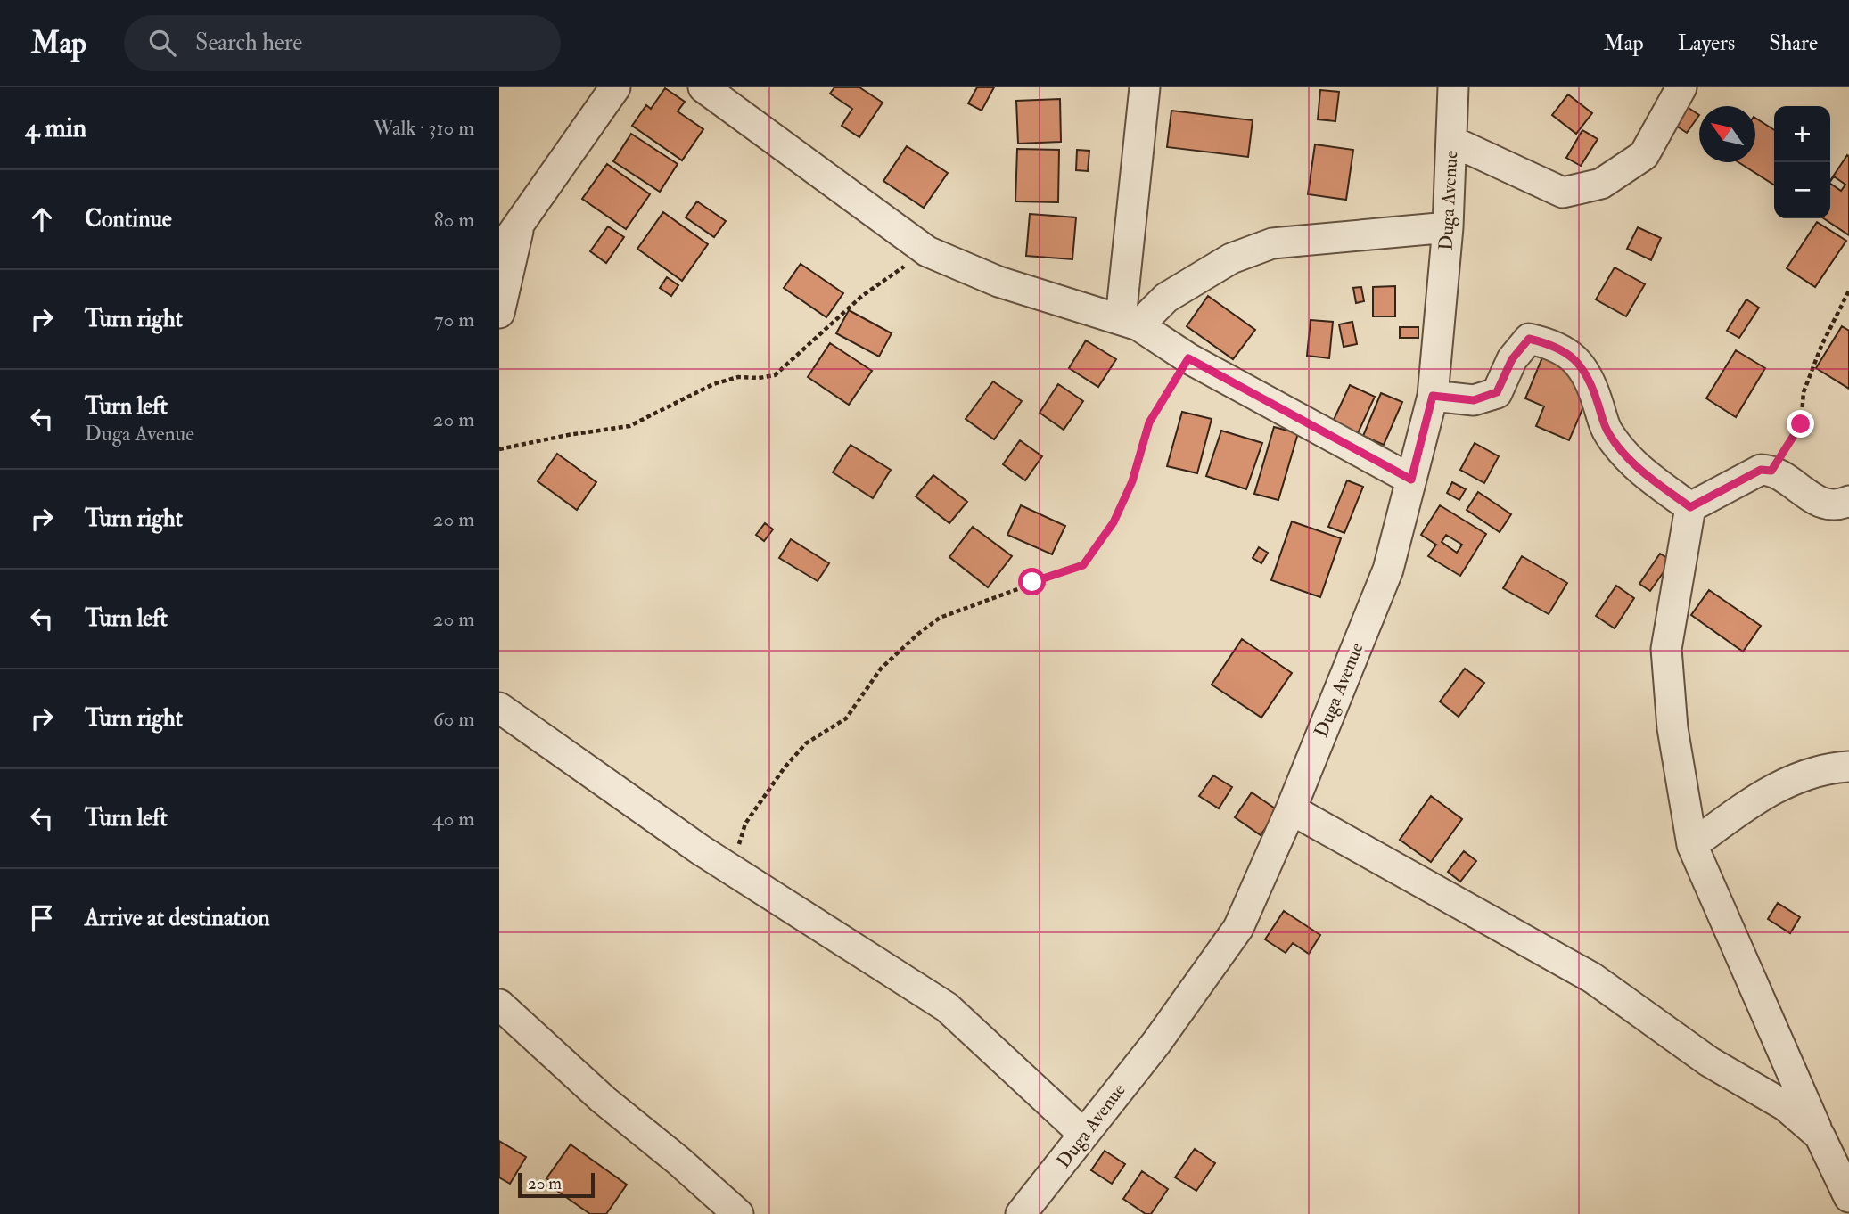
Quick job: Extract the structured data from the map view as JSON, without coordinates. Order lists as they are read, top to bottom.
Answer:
{
  "streets": {
    "street": ["Duga Avenue"]
  },
  "scale_bar": "20 m",
  "north": "top left",
  "page": {
    "header": "Map",
    "search": "Search here",
    "nav": ["Map", "Layers", "Share"],
    "heading": ["4 min", "Walk · 310 m"],
    "map_buttons": ["+", "−"],
    "list": [
      ["Continue", "80 m"],
      ["Turn right", "70 m"],
      ["Turn left", "Duga Avenue", "20 m"],
      ["Turn right", "20 m"],
      ["Turn left", "20 m"],
      ["Turn right", "60 m"],
      ["Turn left", "40 m"],
      "Arrive at destination"
    ],
    "scale": "20 m"
  }
}
